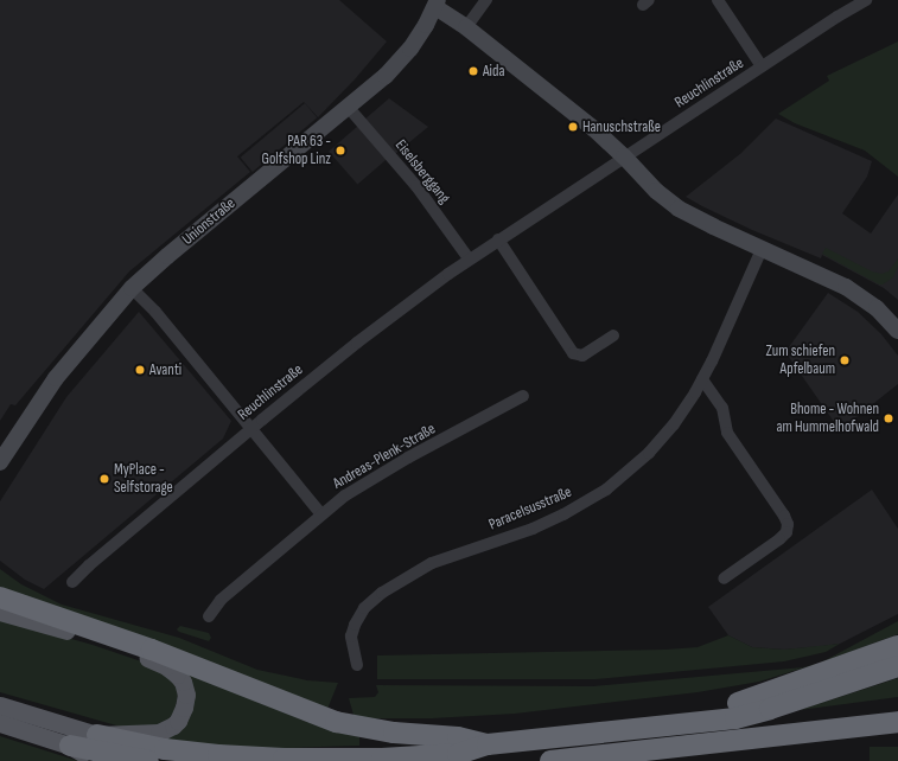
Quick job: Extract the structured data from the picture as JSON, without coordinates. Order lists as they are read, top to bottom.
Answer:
{
  "streets": {
    "main road": ["Unionstraße"],
    "street": [
      "Reuchlinstraße",
      "Eiselsberggang",
      "Andreas-Plenk-Straße",
      "Paracelsusstraße"
    ]
  },
  "crossings": [
    ["Reuchlinstraße", "Eiselsberggang"],
    ["Eiselsberggang", "Unionstraße"]
  ],
  "places": [
    "Aida",
    "Hanuschstraße",
    "PAR 63 - Golfshop Linz",
    "Zum schiefen Apfelbaum",
    "Avanti",
    "Bhome - Wohnen am Hummelhofwald",
    "MyPlace - Selfstorage"
  ]
}
